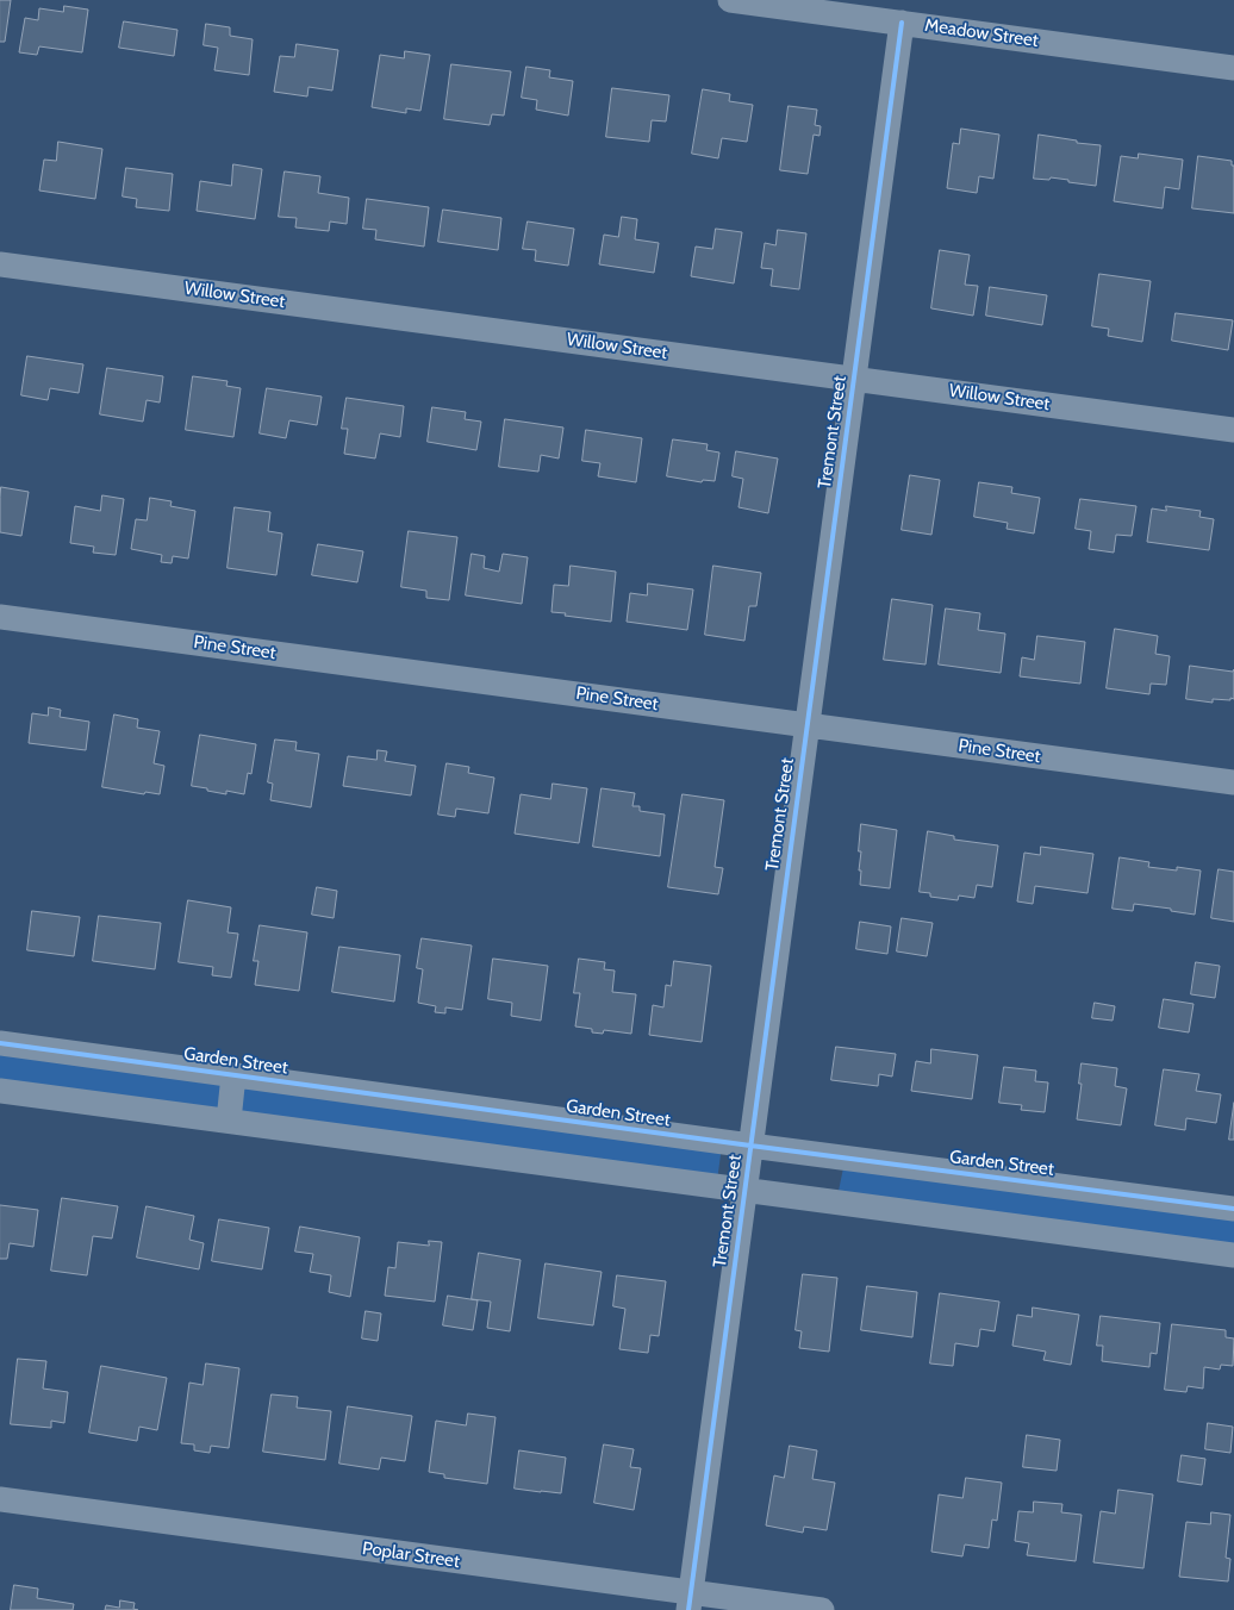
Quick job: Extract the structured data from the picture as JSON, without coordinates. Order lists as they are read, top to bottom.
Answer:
{
  "streets": {
    "street": [
      "Meadow Street",
      "Willow Street",
      "Tremont Street",
      "Pine Street",
      "Garden Street",
      "Poplar Street"
    ]
  },
  "crossings": [
    ["Meadow Street", "Tremont Street"],
    ["Willow Street", "Tremont Street"],
    ["Tremont Street", "Pine Street"],
    ["Tremont Street", "Garden Street"],
    ["Tremont Street", "Poplar Street"]
  ]
}
